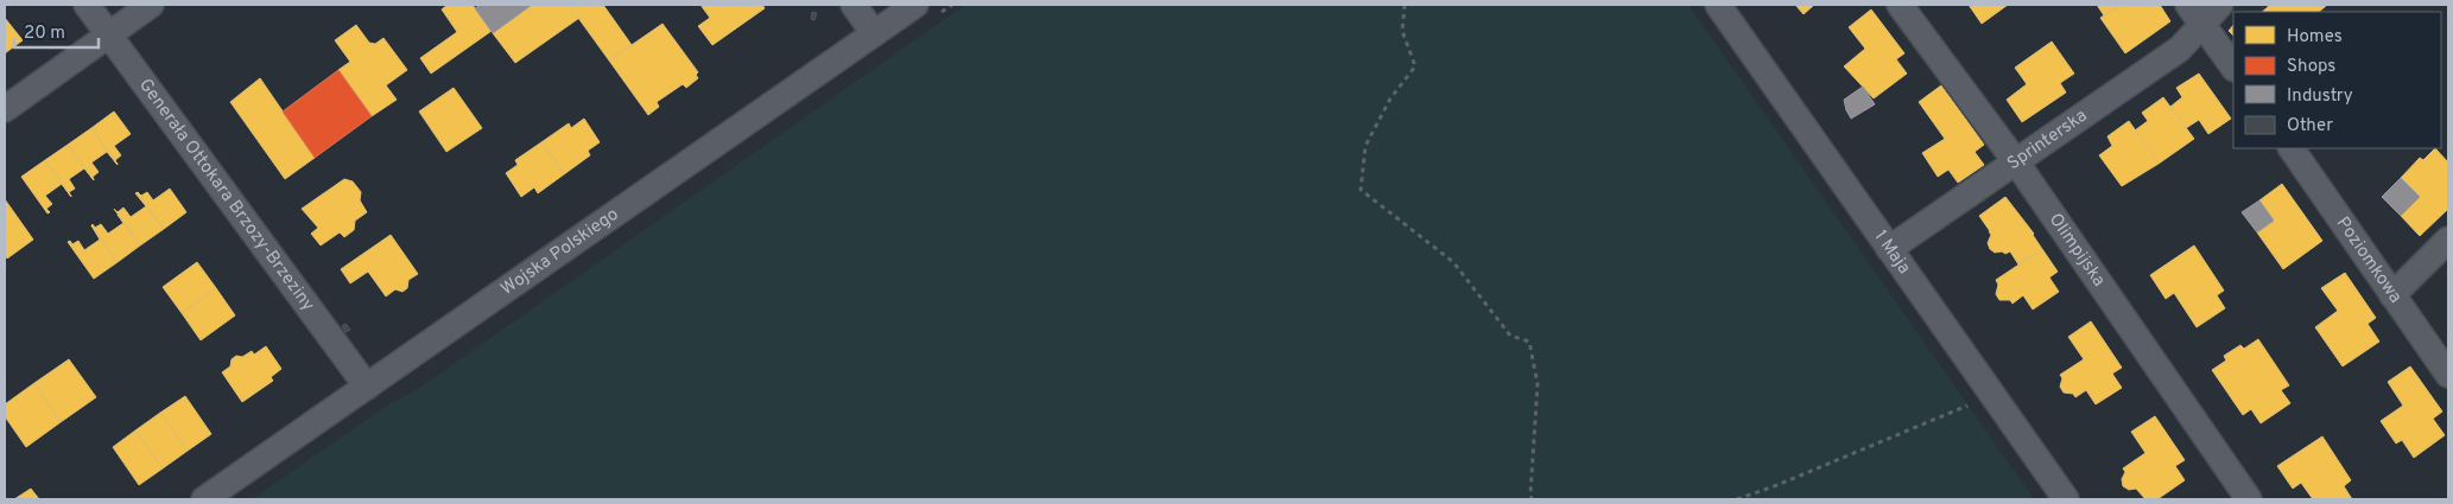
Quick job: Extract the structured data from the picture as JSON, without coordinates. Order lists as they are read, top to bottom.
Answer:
{
  "streets": {
    "street": [
      "Sprinterska",
      "Generała Ottokara Brzozy-Brzeziny",
      "Olimpijska",
      "Wojska Polskiego",
      "1 Maja",
      "Poziomkowa"
    ]
  },
  "crossings": [
    ["Sprinterska", "Olimpijska"],
    ["Sprinterska", "1 Maja"],
    ["Generała Ottokara Brzozy-Brzeziny", "Wojska Polskiego"]
  ],
  "legend": [
    "Homes",
    "Shops",
    "Industry",
    "Other"
  ],
  "scale_bar": "20 m"
}
